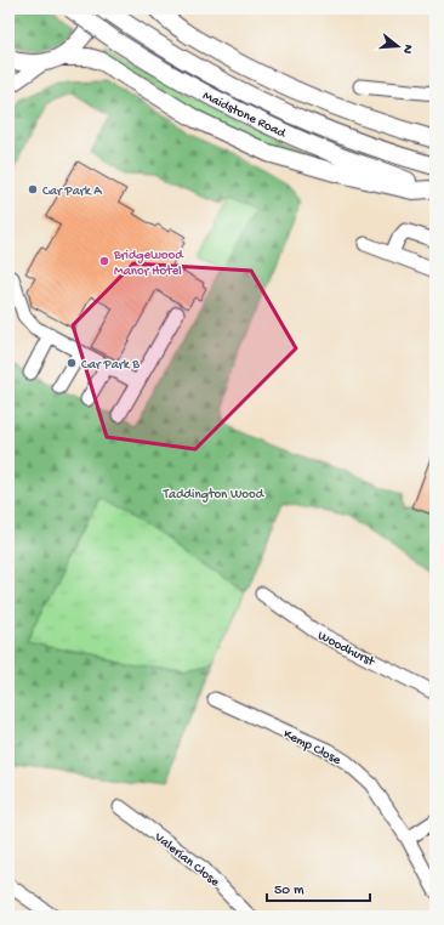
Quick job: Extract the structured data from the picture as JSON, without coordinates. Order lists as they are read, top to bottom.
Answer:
{
  "streets": {
    "main road": ["Maidstone Road"],
    "street": ["Woodhurst", "Kemp Close", "Valerian Close"]
  },
  "parks": ["Taddington Wood"],
  "places": ["Car Park A", "Bridgewood Manor Hotel", "Car Park B"],
  "scale_bar": "50 m",
  "north": "right"
}
